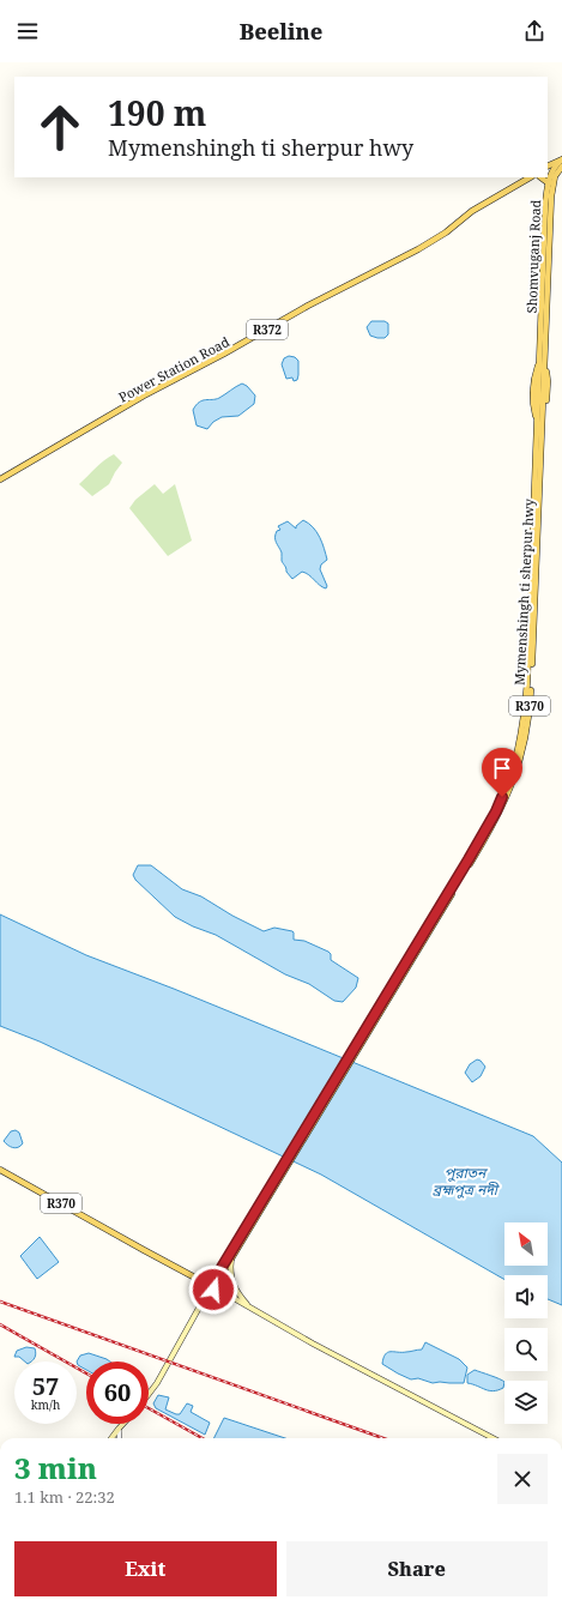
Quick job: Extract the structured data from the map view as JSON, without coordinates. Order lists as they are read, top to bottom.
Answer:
{
  "streets": {
    "main road": [
      "Shomvuganj Road",
      "R372",
      "Power Station Road",
      "Mymenshingh ti sherpur hwy",
      "R370"
    ]
  },
  "water": ["পুরাতন ব্রহ্মপুত্র নদী"],
  "north": "top left",
  "page": {
    "header": "Beeline",
    "turn": ["190 m", "Mymenshingh ti sherpur hwy"],
    "speed": "57 km/h",
    "limit": "60",
    "heading": ["3 min", "1.1 km · 22:32"],
    "buttons": ["Exit", "Share"]
  }
}
